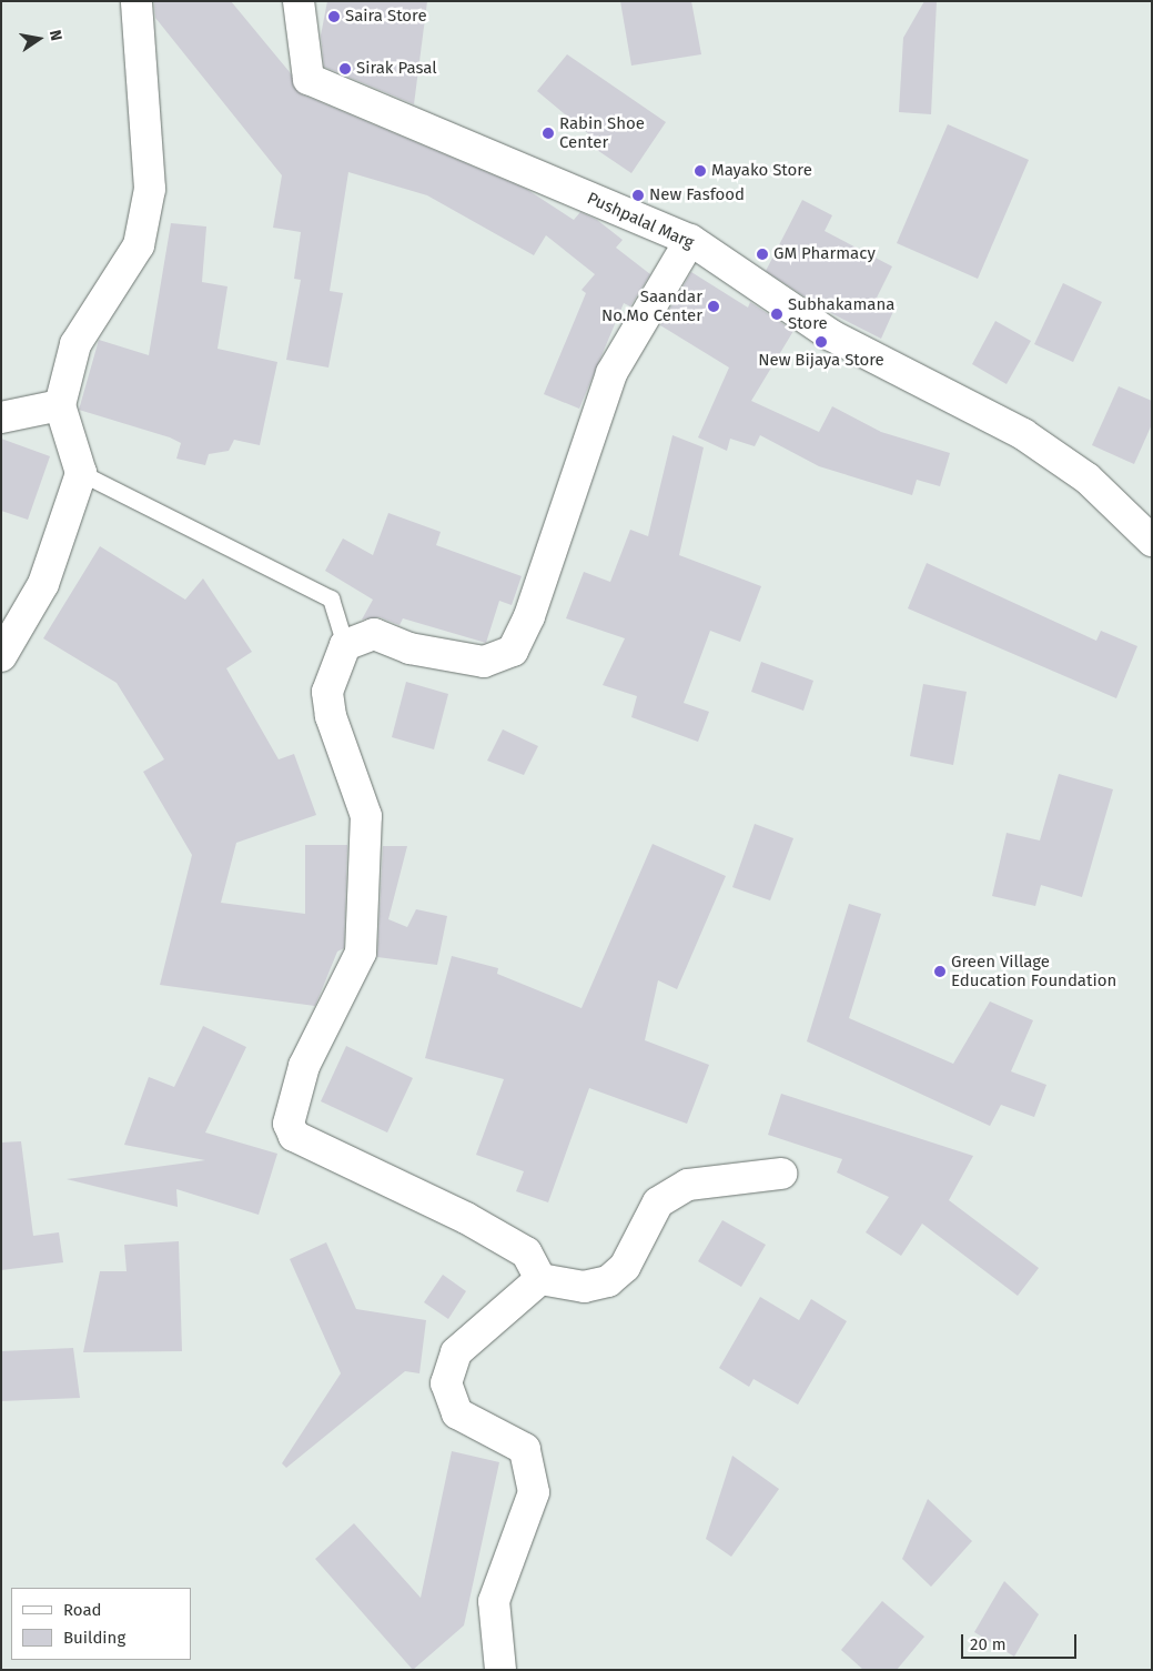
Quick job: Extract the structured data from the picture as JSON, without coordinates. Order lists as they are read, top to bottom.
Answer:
{
  "streets": {
    "street": ["Pushpalal Marg"]
  },
  "places": [
    "Saira Store",
    "Sirak Pasal",
    "Rabin Shoe Center",
    "Mayako Store",
    "New Fasfood",
    "GM Pharmacy",
    "Saandar No.Mo Center",
    "Subhakamana Store",
    "New Bijaya Store",
    "Green Village Education Foundation"
  ],
  "legend": ["Road", "Building"],
  "scale_bar": "20 m",
  "north": "right"
}
